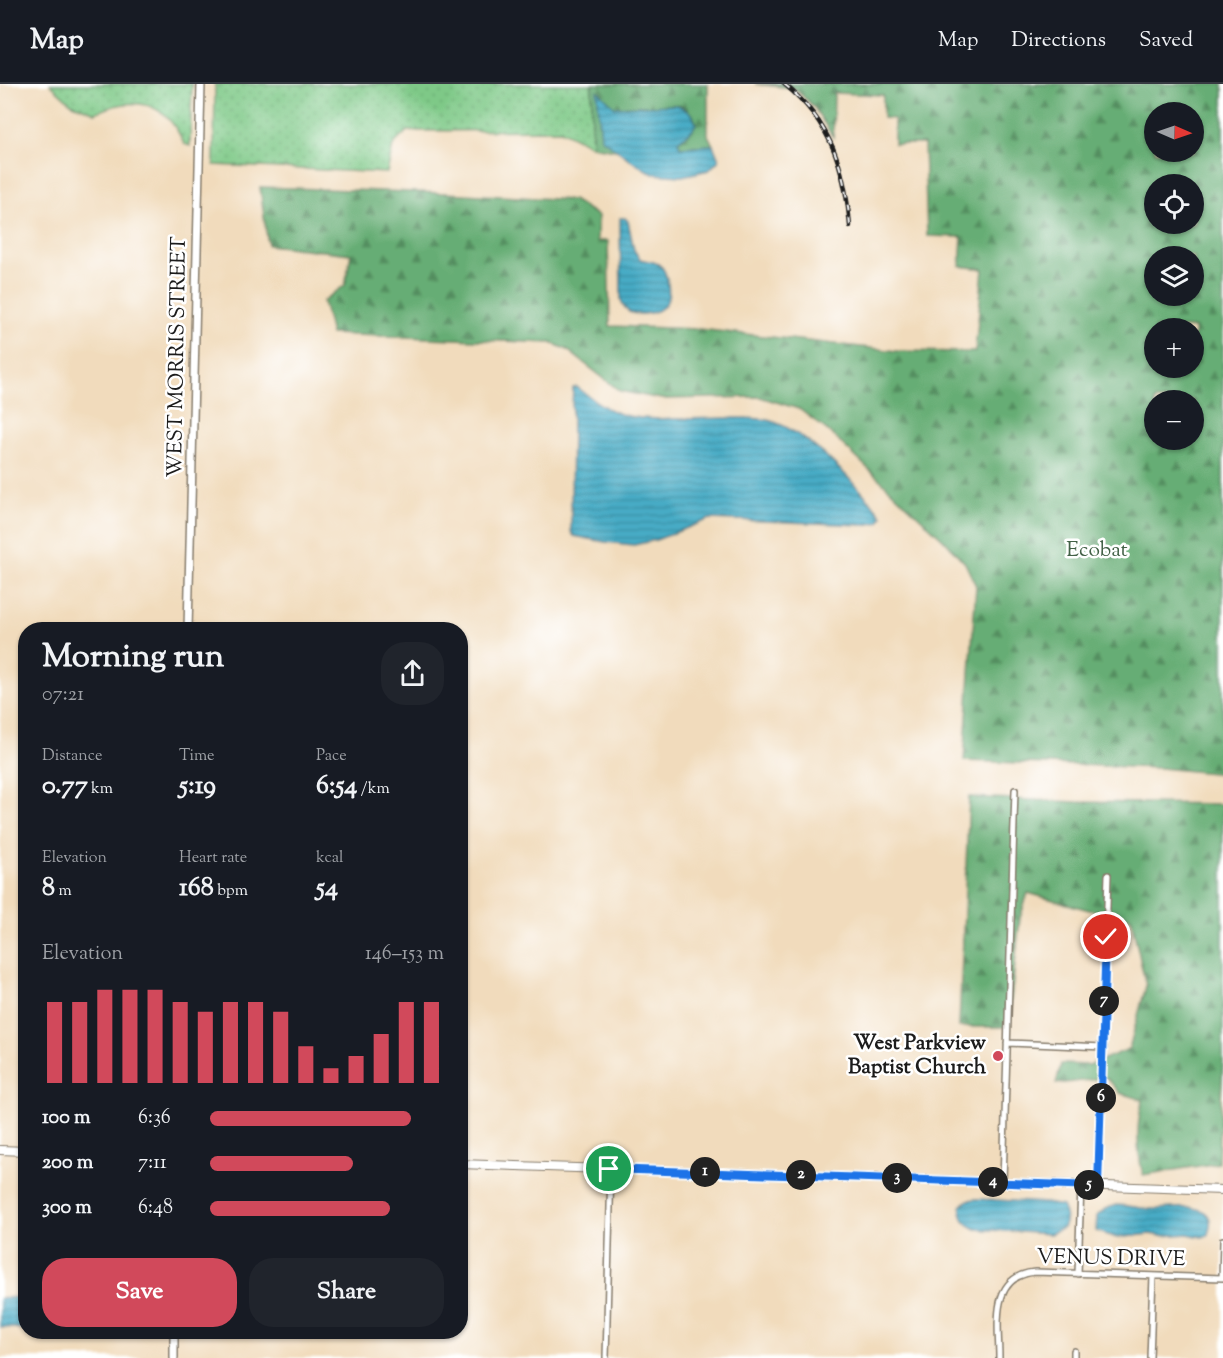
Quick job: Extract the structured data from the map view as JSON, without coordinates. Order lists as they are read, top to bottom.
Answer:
{
  "streets": {
    "street": ["WEST MORRIS STREET", "VENUS DRIVE"]
  },
  "parks": ["Ecobat"],
  "places": ["West Parkview Baptist Church"],
  "north": "right",
  "page": {
    "header": "Map",
    "nav": ["Map", "Directions", "Saved"],
    "map_buttons": ["+", "−"],
    "heading": ["Morning run", "07:21"],
    "stats": [
      ["Distance", "0.77 km"],
      ["Time", "5:19"],
      ["Pace", "6:54 /km"],
      ["Elevation", "8 m"],
      ["Heart rate", "168 bpm"],
      ["kcal", "54"]
    ],
    "chart": ["Elevation", "146–153 m"],
    "pins": [
      "7",
      "6",
      "1",
      "2",
      "3",
      "4",
      "5"
    ],
    "list": [
      {
        "name": "100 m",
        "note": "6:36"
      },
      {
        "name": "200 m",
        "note": "7:11"
      },
      {
        "name": "300 m",
        "note": "6:48"
      }
    ],
    "buttons": ["Save", "Share"]
  }
}
